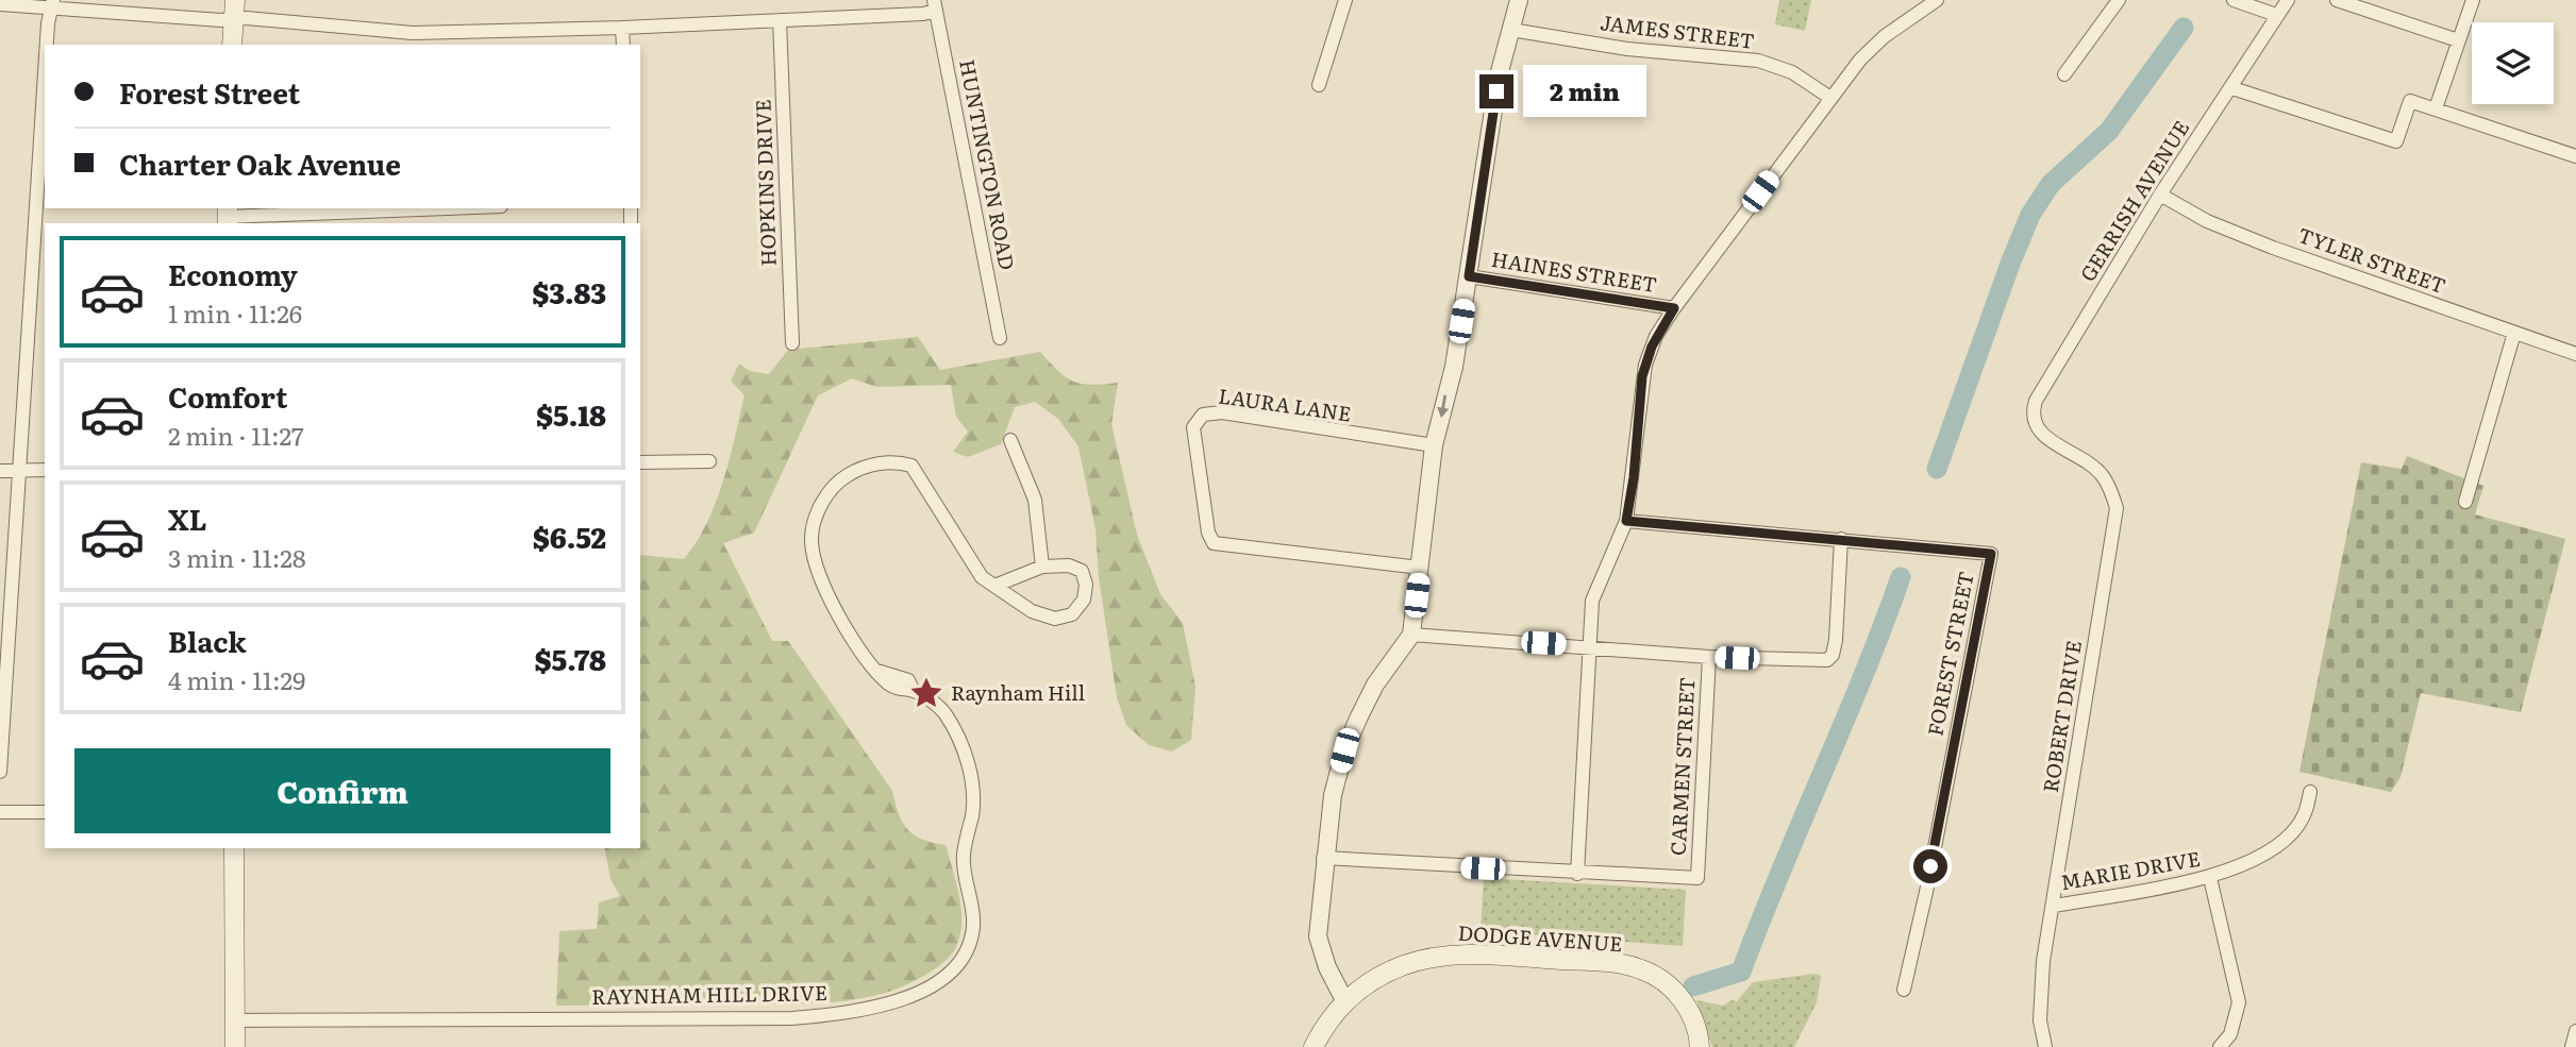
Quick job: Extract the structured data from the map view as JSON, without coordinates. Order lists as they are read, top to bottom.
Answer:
{
  "streets": {
    "main road": ["DODGE AVENUE"],
    "street": [
      "JAMES STREET",
      "HUNTINGTON ROAD",
      "HOPKINS DRIVE",
      "GERRISH AVENUE",
      "TYLER STREET",
      "HAINES STREET",
      "LAURA LANE",
      "FOREST STREET",
      "ROBERT DRIVE",
      "CARMEN STREET",
      "MARIE DRIVE",
      "RAYNHAM HILL DRIVE"
    ]
  },
  "crossings": [
    ["GERRISH AVENUE", "TYLER STREET"],
    ["GERRISH AVENUE", "ROBERT DRIVE"],
    ["ROBERT DRIVE", "MARIE DRIVE"]
  ],
  "places": {
    "place": ["Raynham Hill"]
  },
  "page": {
    "banner": ["Forest Street", "Charter Oak Avenue"],
    "bubble": "2 min",
    "list": [
      {
        "name": "Economy",
        "note": "1 min · 11:26",
        "value": "$3.83"
      },
      {
        "name": "Comfort",
        "note": "2 min · 11:27",
        "value": "$5.18"
      },
      {
        "name": "XL",
        "note": "3 min · 11:28",
        "value": "$6.52"
      },
      {
        "name": "Black",
        "note": "4 min · 11:29",
        "value": "$5.78"
      }
    ],
    "buttons": "Confirm"
  }
}
